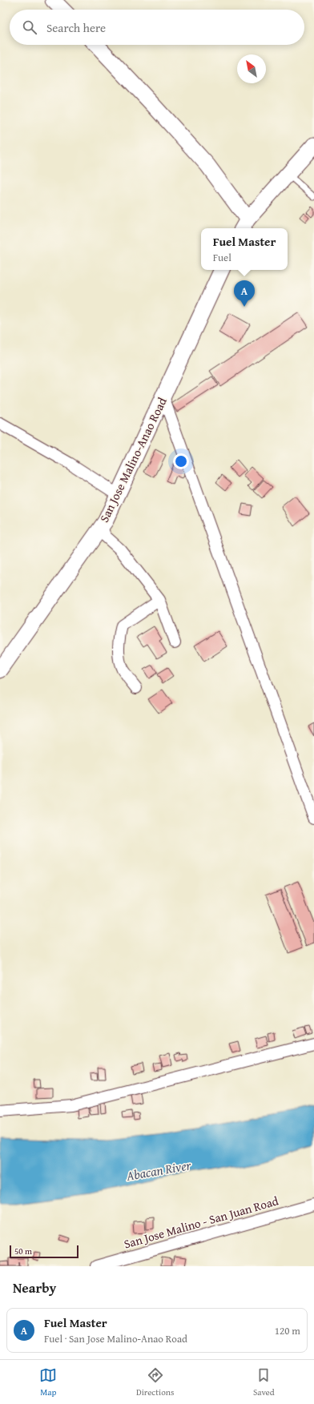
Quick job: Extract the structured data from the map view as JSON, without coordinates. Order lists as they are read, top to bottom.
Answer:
{
  "streets": {
    "main road": ["San Jose Malino-Anao Road"],
    "street": ["San Jose Malino - San Juan Road"]
  },
  "water": ["Abacan River"],
  "scale_bar": "50 m",
  "north": "top left",
  "page": {
    "search": "Search here",
    "popup": ["Fuel Master", "Fuel"],
    "pins": "A",
    "scale": "50 m",
    "heading": "Nearby",
    "list": [
      {
        "mark": "A",
        "name": "Fuel Master",
        "note": "Fuel · San Jose Malino-Anao Road",
        "value": "120 m"
      }
    ],
    "nav": ["Map", "Directions", "Saved"]
  }
}
